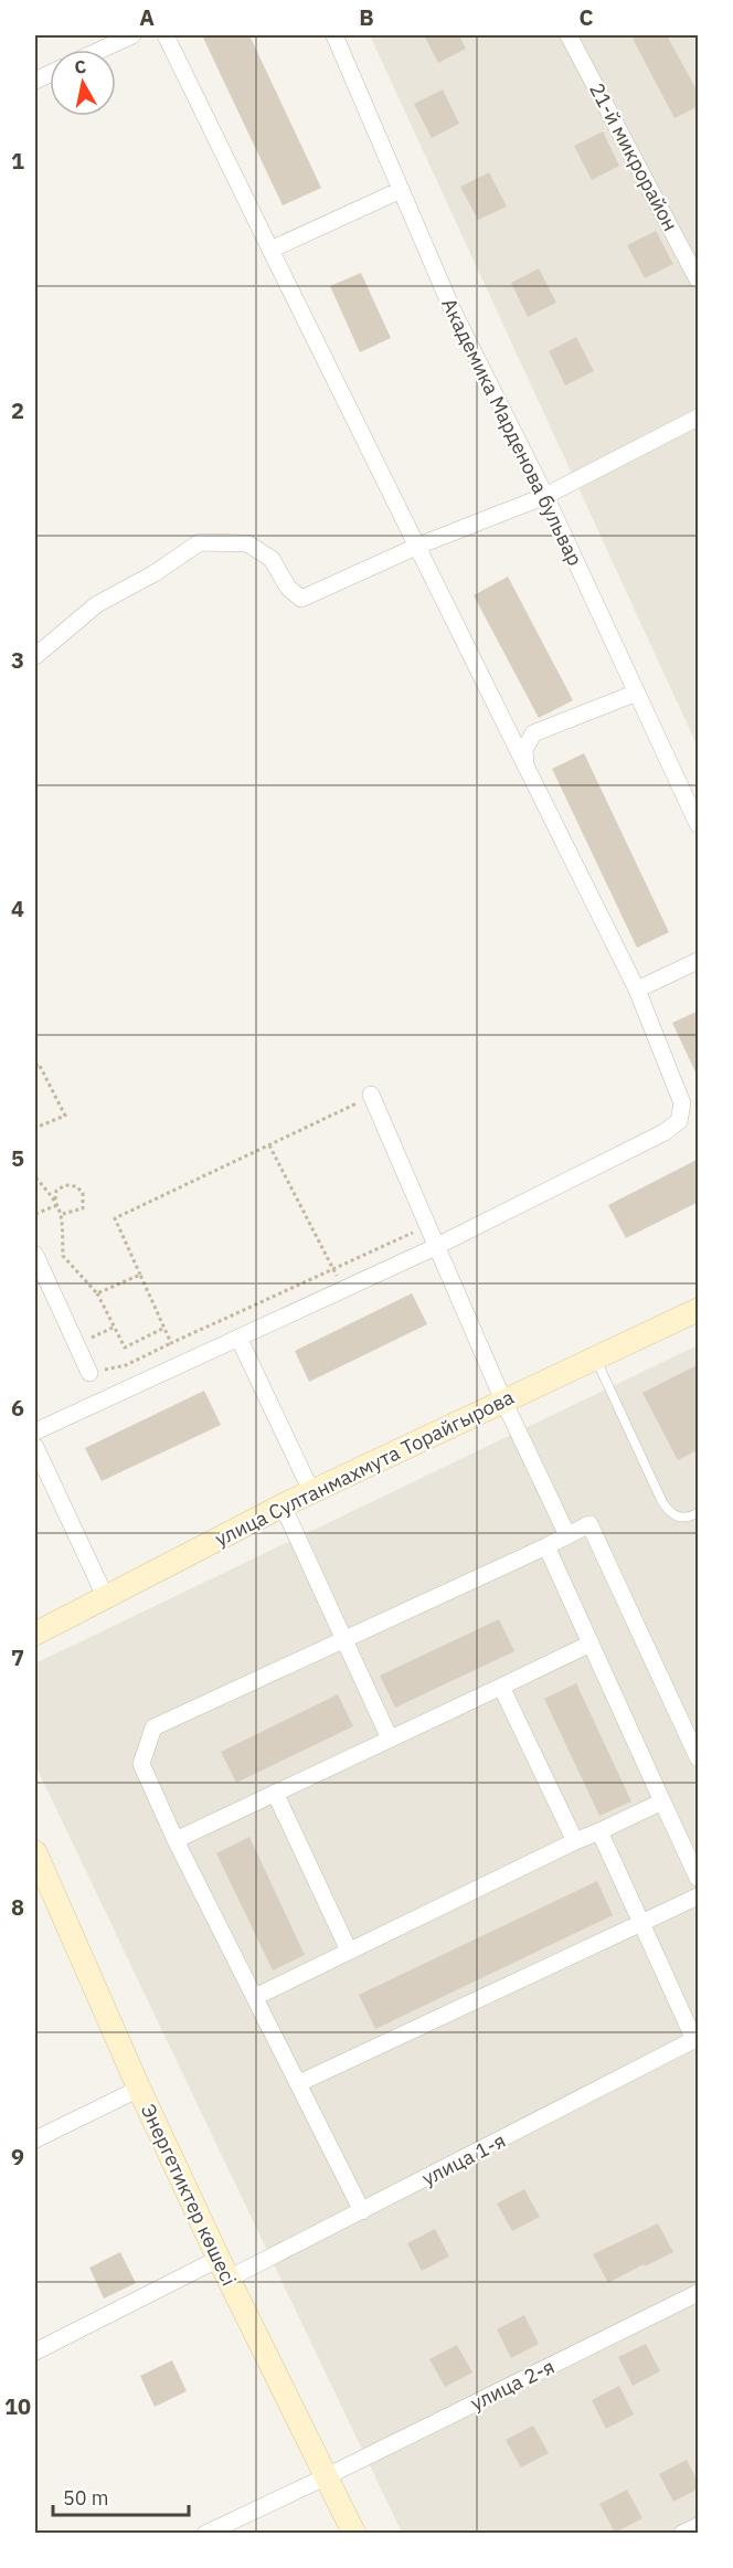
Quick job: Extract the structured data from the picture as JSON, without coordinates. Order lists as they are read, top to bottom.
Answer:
{
  "streets": {
    "main road": ["улица Султанмахмута Торайгырова", "Энергетиктер көшесі"],
    "street": [
      "21-й микрорайон",
      "Академика Марденова бульвар",
      "улица 1-я",
      "улица 2-я"
    ]
  },
  "crossings": [
    ["улица 1-я", "Энергетиктер көшесі"],
    ["Энергетиктер көшесі", "улица 2-я"]
  ],
  "scale_bar": "50 m",
  "north": "top",
  "grid": {
    "columns": ["A", "B", "C"],
    "rows": [
      "1",
      "2",
      "3",
      "4",
      "5",
      "6",
      "7",
      "8",
      "9",
      "10"
    ]
  }
}
